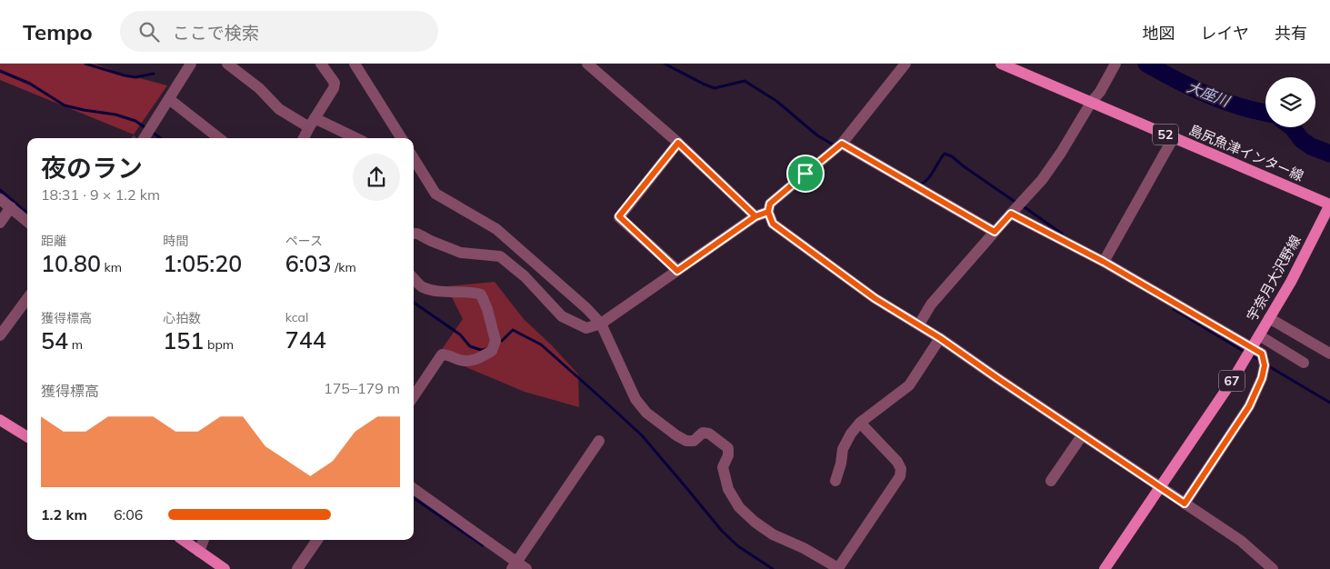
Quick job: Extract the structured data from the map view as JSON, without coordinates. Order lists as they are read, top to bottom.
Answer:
{
  "streets": {
    "main road": [
      "52",
      "島尻魚津インター線",
      "宇奈月大沢野線",
      "67"
    ]
  },
  "crossings": [
    ["島尻魚津インター線", "宇奈月大沢野線"]
  ],
  "water": ["大座川"],
  "page": {
    "header": "Tempo",
    "search": "ここで検索",
    "nav": ["地図", "レイヤ", "共有"],
    "heading": ["夜のラン", "18:31 · 9 × 1.2 km"],
    "stats": [
      ["距離", "10.80 km"],
      ["時間", "1:05:20"],
      ["ペース", "6:03 /km"],
      ["獲得標高", "54 m"],
      ["心拍数", "151 bpm"],
      ["kcal", "744"]
    ],
    "chart": ["獲得標高", "175–179 m"],
    "list": [
      {
        "name": "1.2 km",
        "note": "6:06"
      }
    ]
  }
}
